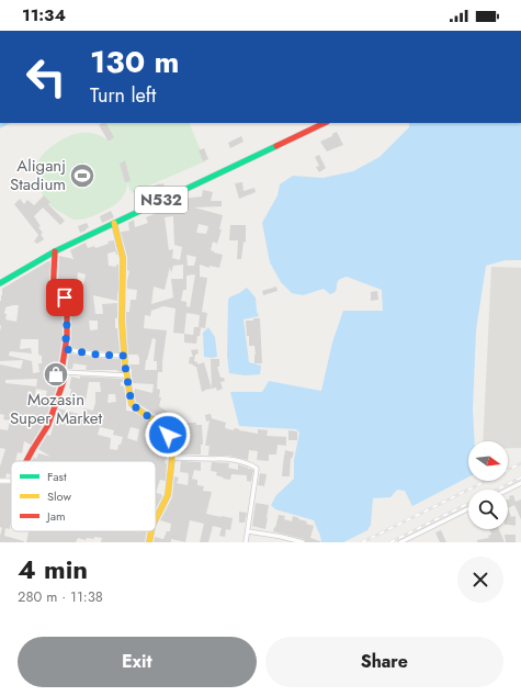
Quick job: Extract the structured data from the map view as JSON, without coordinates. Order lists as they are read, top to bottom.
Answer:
{
  "streets": {
    "main road": ["N532"]
  },
  "places": {
    "sports": ["Aliganj Stadium"],
    "shop": ["Mozasin Super Market"]
  },
  "legend": ["Fast", "Slow", "Jam"],
  "north": "right",
  "page": {
    "status": "11:34",
    "turn": ["130 m", "Turn left"],
    "heading": ["4 min", "280 m · 11:38"],
    "buttons": ["Exit", "Share"]
  }
}
